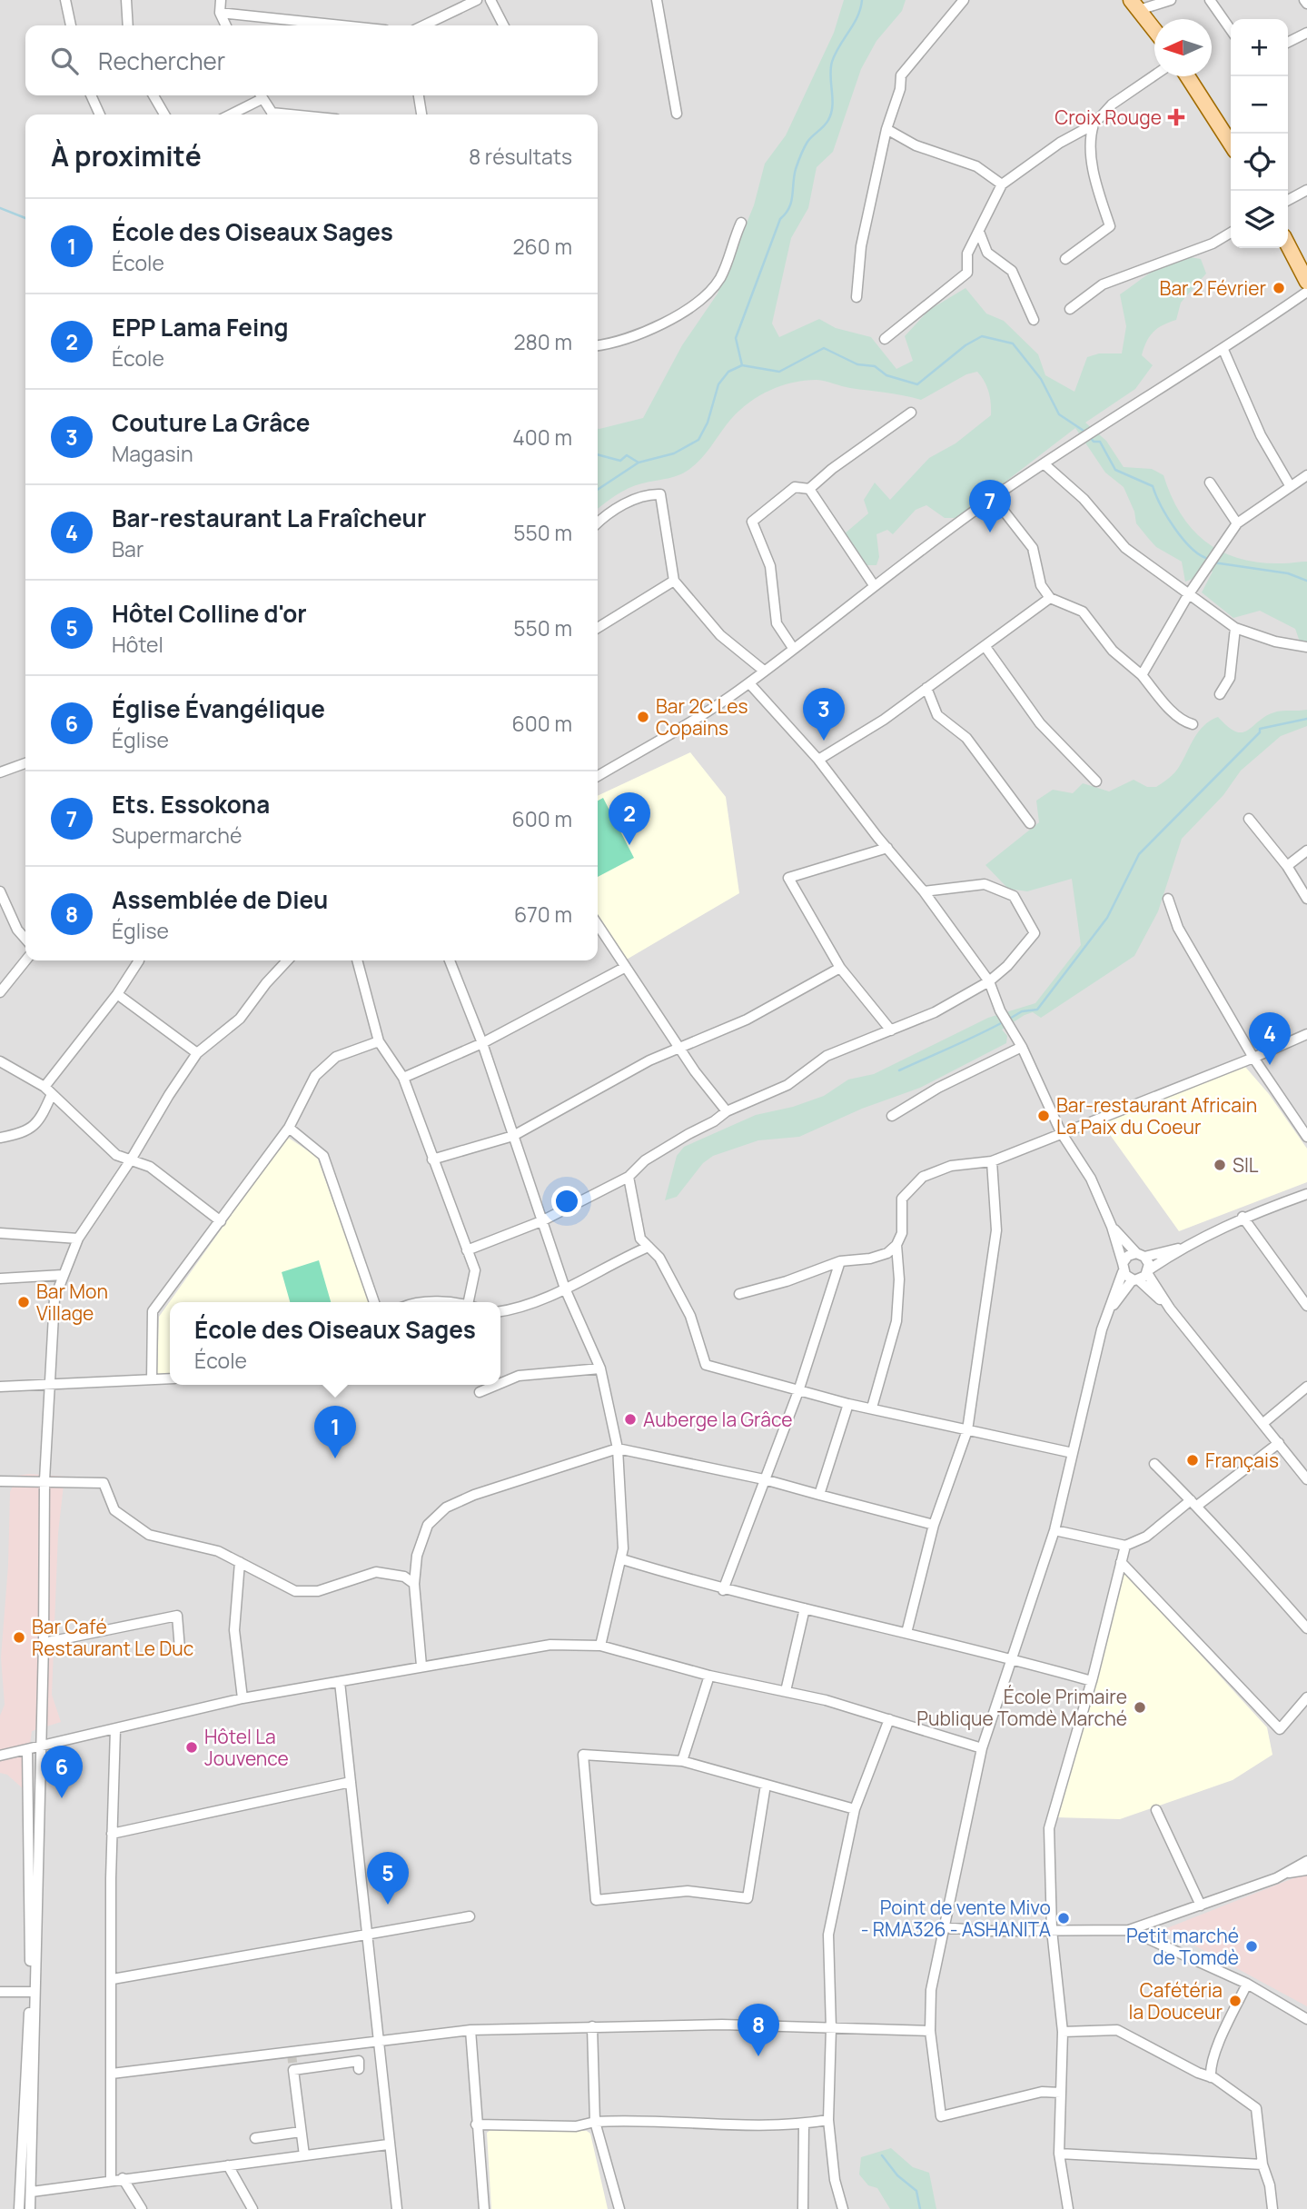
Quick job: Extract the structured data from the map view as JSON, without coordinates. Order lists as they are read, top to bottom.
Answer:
{
  "places": {
    "health": ["Croix Rouge"],
    "other": [
      "Bar 2 Février",
      "Bar 2C Les Copains",
      "Bar-restaurant Africain La Paix du Coeur",
      "SIL",
      "Bar Mon Village",
      "Auberge la Grâce",
      "Français",
      "Bar Café Restaurant Le Duc",
      "École Primaire Publique Tomdè Marché",
      "Hôtel La Jouvence",
      "Point de vente Mivo - RMA326 - ASHANITA",
      "Petit marché de Tomdè",
      "Cafétéria la Douceur"
    ]
  },
  "north": "left",
  "page": {
    "map_buttons": ["+", "−"],
    "search": "Rechercher",
    "heading": ["À proximité", "8 résultats"],
    "list": [
      {
        "mark": "1",
        "name": "École des Oiseaux Sages",
        "note": "École",
        "value": "260 m"
      },
      {
        "mark": "2",
        "name": "EPP Lama Feing",
        "note": "École",
        "value": "280 m"
      },
      {
        "mark": "3",
        "name": "Couture La Grâce",
        "note": "Magasin",
        "value": "400 m"
      },
      {
        "mark": "4",
        "name": "Bar-restaurant La Fraîcheur",
        "note": "Bar",
        "value": "550 m"
      },
      {
        "mark": "5",
        "name": "Hôtel Colline d'or",
        "note": "Hôtel",
        "value": "550 m"
      },
      {
        "mark": "6",
        "name": "Église Évangélique",
        "note": "Église",
        "value": "600 m"
      },
      {
        "mark": "7",
        "name": "Ets. Essokona",
        "note": "Supermarché",
        "value": "600 m"
      },
      {
        "mark": "8",
        "name": "Assemblée de Dieu",
        "note": "Église",
        "value": "670 m"
      }
    ],
    "pins": [
      "7",
      "3",
      "2",
      "4",
      "1",
      "6",
      "5",
      "8"
    ],
    "popup": ["École des Oiseaux Sages", "École"]
  }
}
